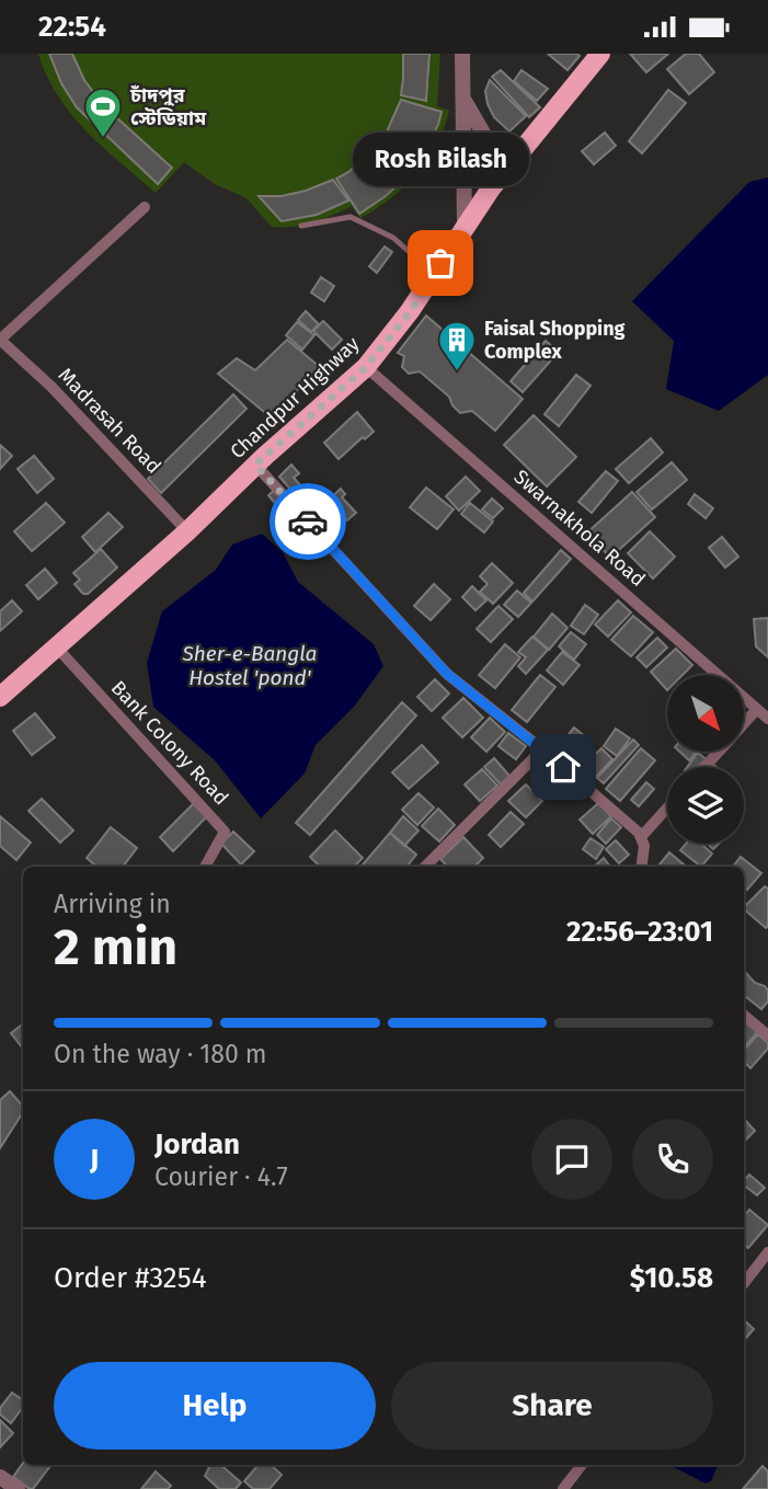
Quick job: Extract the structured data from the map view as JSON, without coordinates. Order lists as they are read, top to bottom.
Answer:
{
  "streets": {
    "main road": ["Chandpur Highway"],
    "street": ["Madrasah Road", "Swarnakhola Road", "Bank Colony Road"]
  },
  "crossings": [
    ["Chandpur Highway", "Madrasah Road"],
    ["Chandpur Highway", "Swarnakhola Road"],
    ["Chandpur Highway", "Bank Colony Road"]
  ],
  "water": ["Sher-e-Bangla Hostel 'pond'"],
  "places": {
    "sports": ["চাঁদপুর স্টেডিয়াম"],
    "other": ["Rosh Bilash"],
    "building": ["Faisal Shopping Complex"]
  },
  "north": "bottom right",
  "page": {
    "status": "22:54",
    "bubble": "Rosh Bilash",
    "heading": ["2 min", "Arriving in", "22:56–23:01"],
    "panel": [
      "Jordan",
      "Courier · 4.7",
      "Order #3254",
      "$10.58"
    ],
    "bar": "On the way · 180 m",
    "round": "J",
    "buttons": ["Help", "Share"]
  }
}
